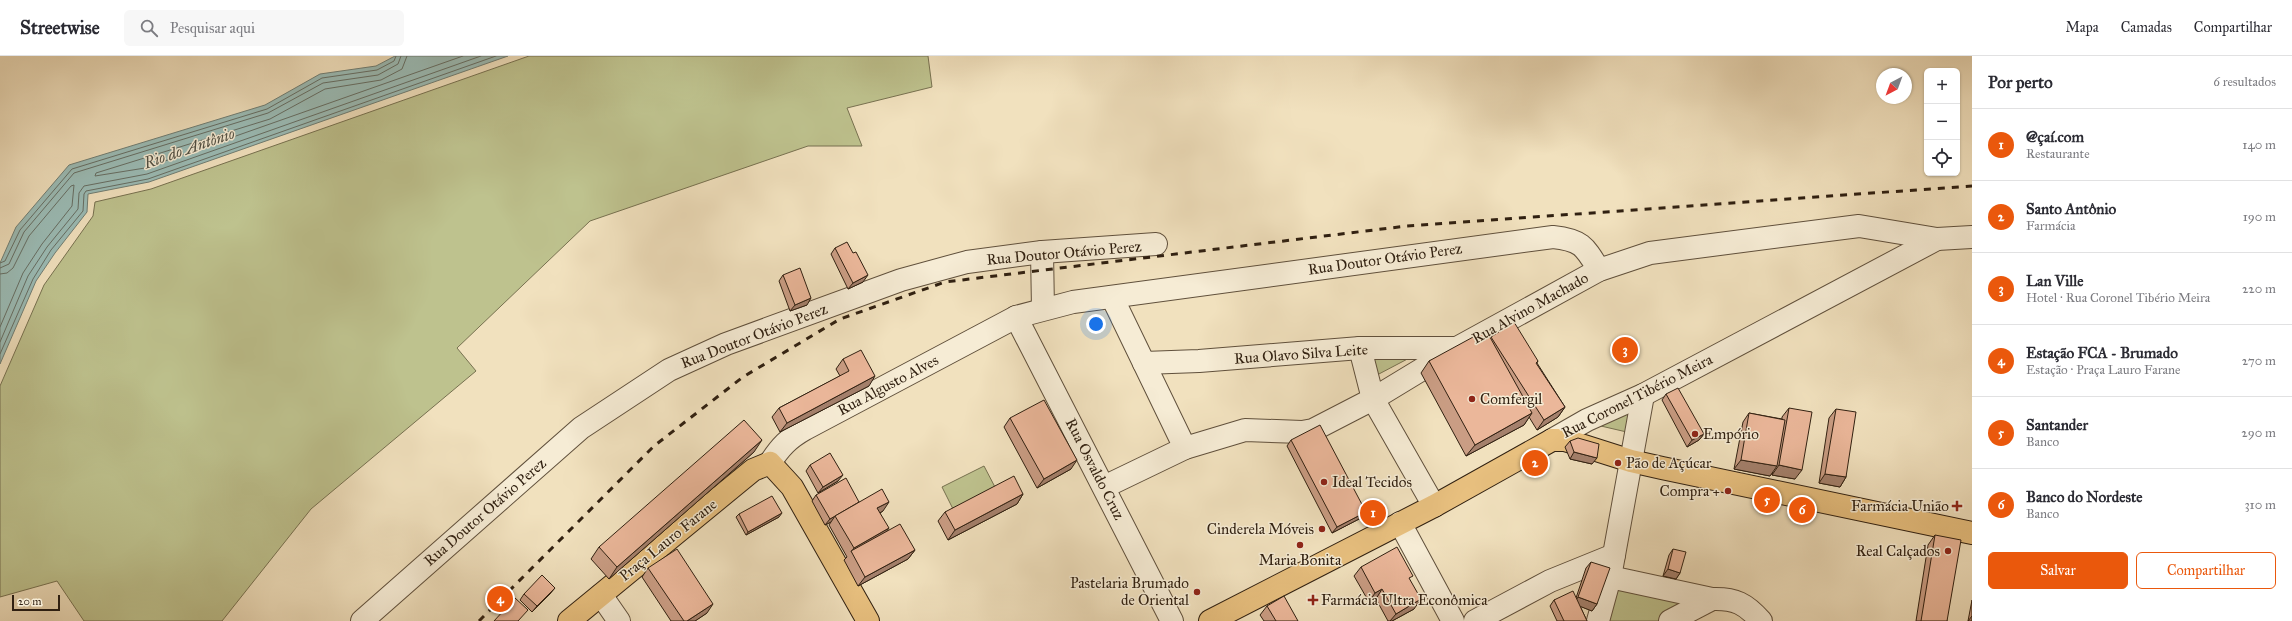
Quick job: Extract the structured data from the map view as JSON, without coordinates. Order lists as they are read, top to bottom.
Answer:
{
  "streets": {
    "main road": ["Rua Coronel Tibério Meira", "Praça Lauro Farane"],
    "street": [
      "Rua Doutor Otávio Perez",
      "Rua Alvino Machado",
      "Rua Olavo Silva Leite",
      "Rua Algusto Alves",
      "Rua Osvaldo Cruz"
    ]
  },
  "crossings": [
    ["Rua Doutor Otávio Perez", "Rua Alvino Machado"],
    ["Rua Doutor Otávio Perez", "Rua Algusto Alves"],
    ["Rua Doutor Otávio Perez", "Rua Osvaldo Cruz"],
    ["Rua Alvino Machado", "Rua Olavo Silva Leite"],
    ["Rua Alvino Machado", "Rua Coronel Tibério Meira"],
    ["Rua Alvino Machado", "Rua Osvaldo Cruz"],
    ["Rua Algusto Alves", "Rua Osvaldo Cruz"],
    ["Rua Algusto Alves", "Praça Lauro Farane"]
  ],
  "water": ["Rio do Antônio"],
  "places": {
    "other": [
      "Comfergil",
      "Empório",
      "Pão de Açúcar",
      "Ideal Tecidos",
      "Compra +",
      "Cinderela Móveis",
      "Maria Bonita",
      "Real Calçados",
      "Pastelaria Brumado de Oriental"
    ],
    "health": ["Farmácia União", "Farmácia Ultra Econômica"]
  },
  "scale_bar": "20 m",
  "north": "bottom left",
  "page": {
    "header": "Streetwise",
    "search": "Pesquisar aqui",
    "nav": ["Mapa", "Camadas", "Compartilhar"],
    "heading": ["Por perto", "6 resultados"],
    "map_buttons": ["+", "−"],
    "list": [
      {
        "mark": "1",
        "name": "@çaí.com",
        "note": "Restaurante",
        "value": "140 m"
      },
      {
        "mark": "2",
        "name": "Santo Antônio",
        "note": "Farmácia",
        "value": "190 m"
      },
      {
        "mark": "3",
        "name": "Lan Ville",
        "note": "Hotel · Rua Coronel Tibério Meira",
        "value": "220 m"
      },
      {
        "mark": "4",
        "name": "Estação FCA - Brumado",
        "note": "Estação · Praça Lauro Farane",
        "value": "270 m"
      },
      {
        "mark": "5",
        "name": "Santander",
        "note": "Banco",
        "value": "290 m"
      },
      {
        "mark": "6",
        "name": "Banco do Nordeste",
        "note": "Banco",
        "value": "310 m"
      }
    ],
    "pins": [
      "3",
      "2",
      "5",
      "6",
      "1",
      "4"
    ],
    "buttons": ["Salvar", "Compartilhar"],
    "scale": "20 m"
  }
}
